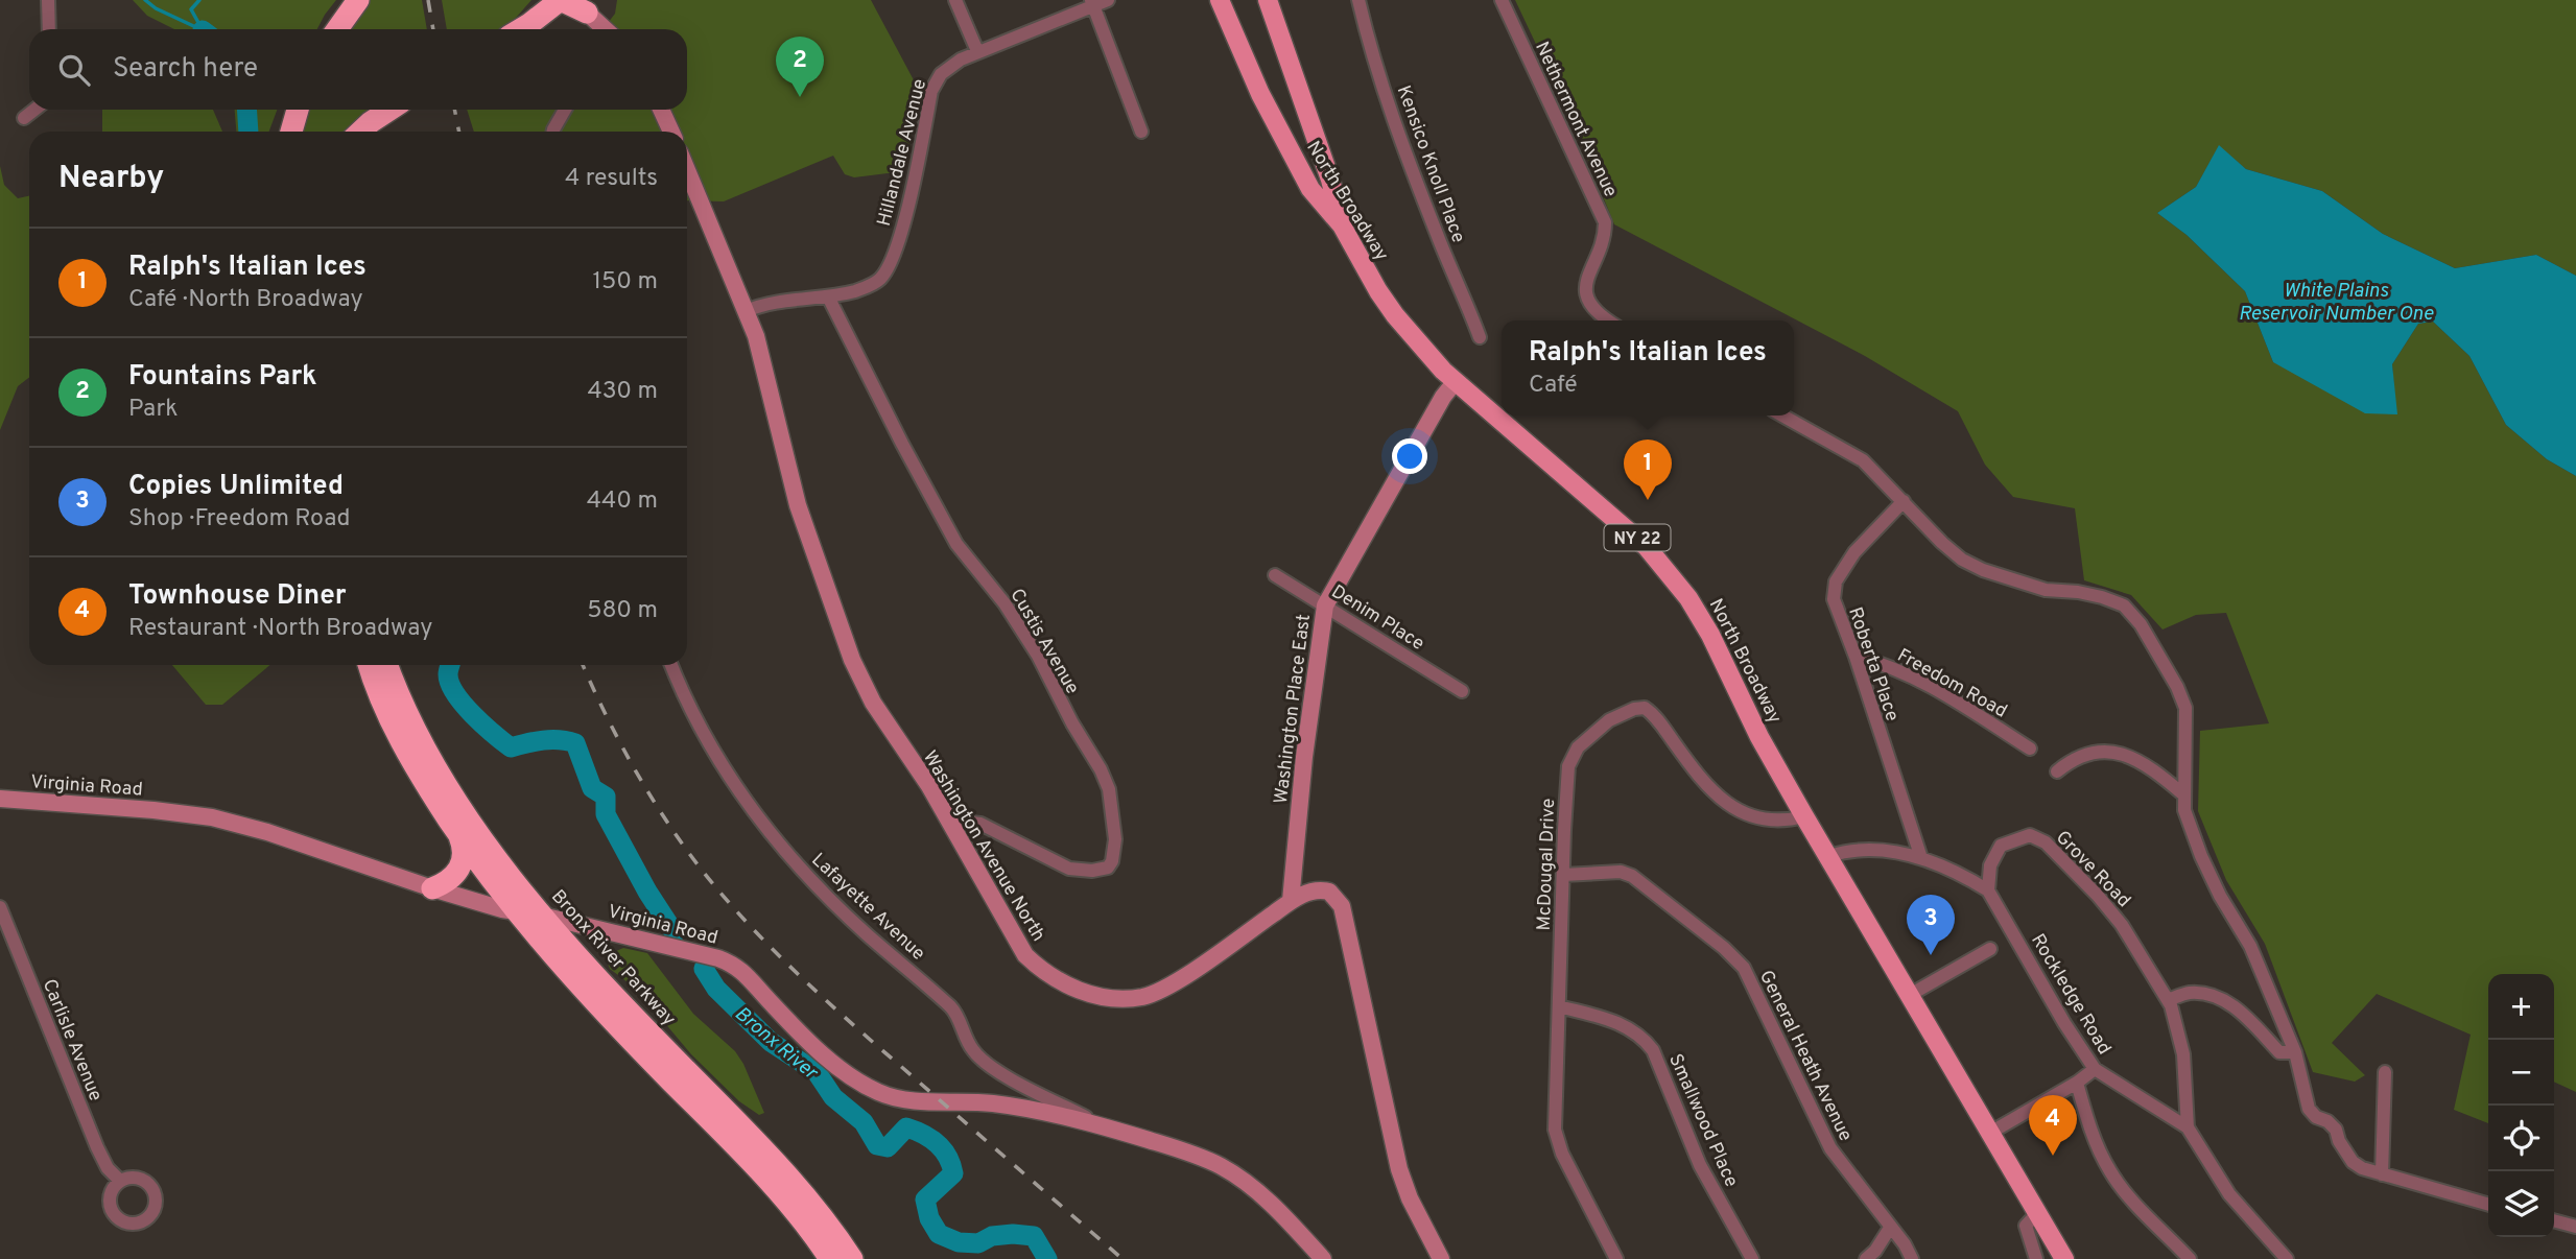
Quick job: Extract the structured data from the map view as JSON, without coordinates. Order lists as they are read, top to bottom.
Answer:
{
  "streets": {
    "highway": ["Bronx River Parkway"],
    "main road": ["North Broadway", "NY 22"],
    "street": [
      "Nethermont Avenue",
      "Hillandale Avenue",
      "Kensico Knoll Place",
      "Denim Place",
      "Custis Avenue",
      "Roberta Place",
      "Freedom Road",
      "Washington Place East",
      "Virginia Road",
      "Washington Avenue North",
      "McDougal Drive",
      "Grove Road",
      "Lafayette Avenue",
      "Rockledge Road",
      "Carlisle Avenue",
      "General Heath Avenue",
      "Smallwood Place"
    ]
  },
  "crossings": [
    ["Hillandale Avenue", "Custis Avenue"],
    ["Hillandale Avenue", "Washington Avenue North"],
    ["North Broadway", "NY 22"],
    ["North Broadway", "Washington Place East"],
    ["North Broadway", "McDougal Drive"],
    ["Denim Place", "Washington Place East"],
    ["Custis Avenue", "Washington Avenue North"],
    ["Roberta Place", "Freedom Road"],
    ["Washington Place East", "Washington Avenue North"],
    ["Virginia Road", "Lafayette Avenue"],
    ["Virginia Road", "Bronx River Parkway"],
    ["McDougal Drive", "General Heath Avenue"],
    ["McDougal Drive", "Smallwood Place"],
    ["Grove Road", "Rockledge Road"]
  ],
  "water": ["White Plains Reservoir Number One", "Bronx River"],
  "page": {
    "search": "Search here",
    "pins": [
      "2",
      "1",
      "3",
      "4"
    ],
    "heading": ["Nearby", "4 results"],
    "list": [
      {
        "mark": "1",
        "name": "Ralph's Italian Ices",
        "note": "Café · North Broadway",
        "value": "150 m"
      },
      {
        "mark": "2",
        "name": "Fountains Park",
        "note": "Park",
        "value": "430 m"
      },
      {
        "mark": "3",
        "name": "Copies Unlimited",
        "note": "Shop · Freedom Road",
        "value": "440 m"
      },
      {
        "mark": "4",
        "name": "Townhouse Diner",
        "note": "Restaurant · North Broadway",
        "value": "580 m"
      }
    ],
    "popup": ["Ralph's Italian Ices", "Café"],
    "map_buttons": ["+", "−"]
  }
}
